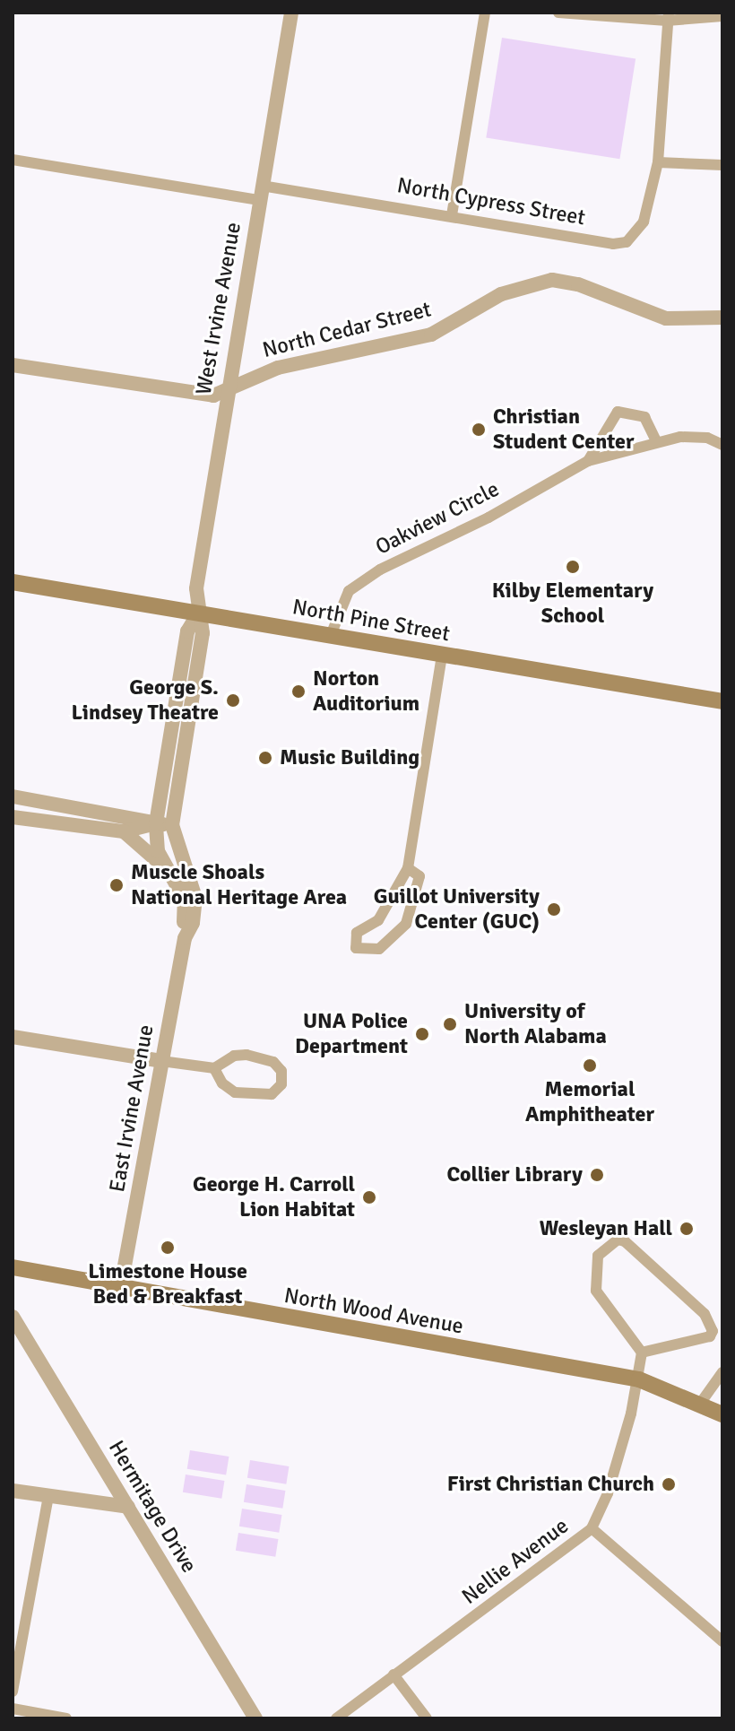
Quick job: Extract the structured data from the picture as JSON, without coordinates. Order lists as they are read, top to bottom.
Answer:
{
  "streets": {
    "main road": ["North Pine Street", "North Wood Avenue"],
    "street": [
      "North Cypress Street",
      "West Irvine Avenue",
      "North Cedar Street",
      "Oakview Circle",
      "East Irvine Avenue",
      "Hermitage Drive",
      "Nellie Avenue"
    ]
  },
  "crossings": [
    ["North Cypress Street", "West Irvine Avenue"],
    ["West Irvine Avenue", "North Cedar Street"],
    ["West Irvine Avenue", "North Pine Street"],
    ["West Irvine Avenue", "East Irvine Avenue"],
    ["Oakview Circle", "North Pine Street"],
    ["North Pine Street", "East Irvine Avenue"],
    ["East Irvine Avenue", "North Wood Avenue"],
    ["North Wood Avenue", "Nellie Avenue"]
  ],
  "places": [
    "Christian Student Center",
    "Kilby Elementary School",
    "Norton Auditorium",
    "George S. Lindsey Theatre",
    "Music Building",
    "Muscle Shoals National Heritage Area",
    "Guillot University Center (GUC)",
    "University of North Alabama",
    "UNA Police Department",
    "Memorial Amphitheater",
    "Collier Library",
    "George H. Carroll Lion Habitat",
    "Wesleyan Hall",
    "Limestone House Bed & Breakfast",
    "First Christian Church"
  ]
}
